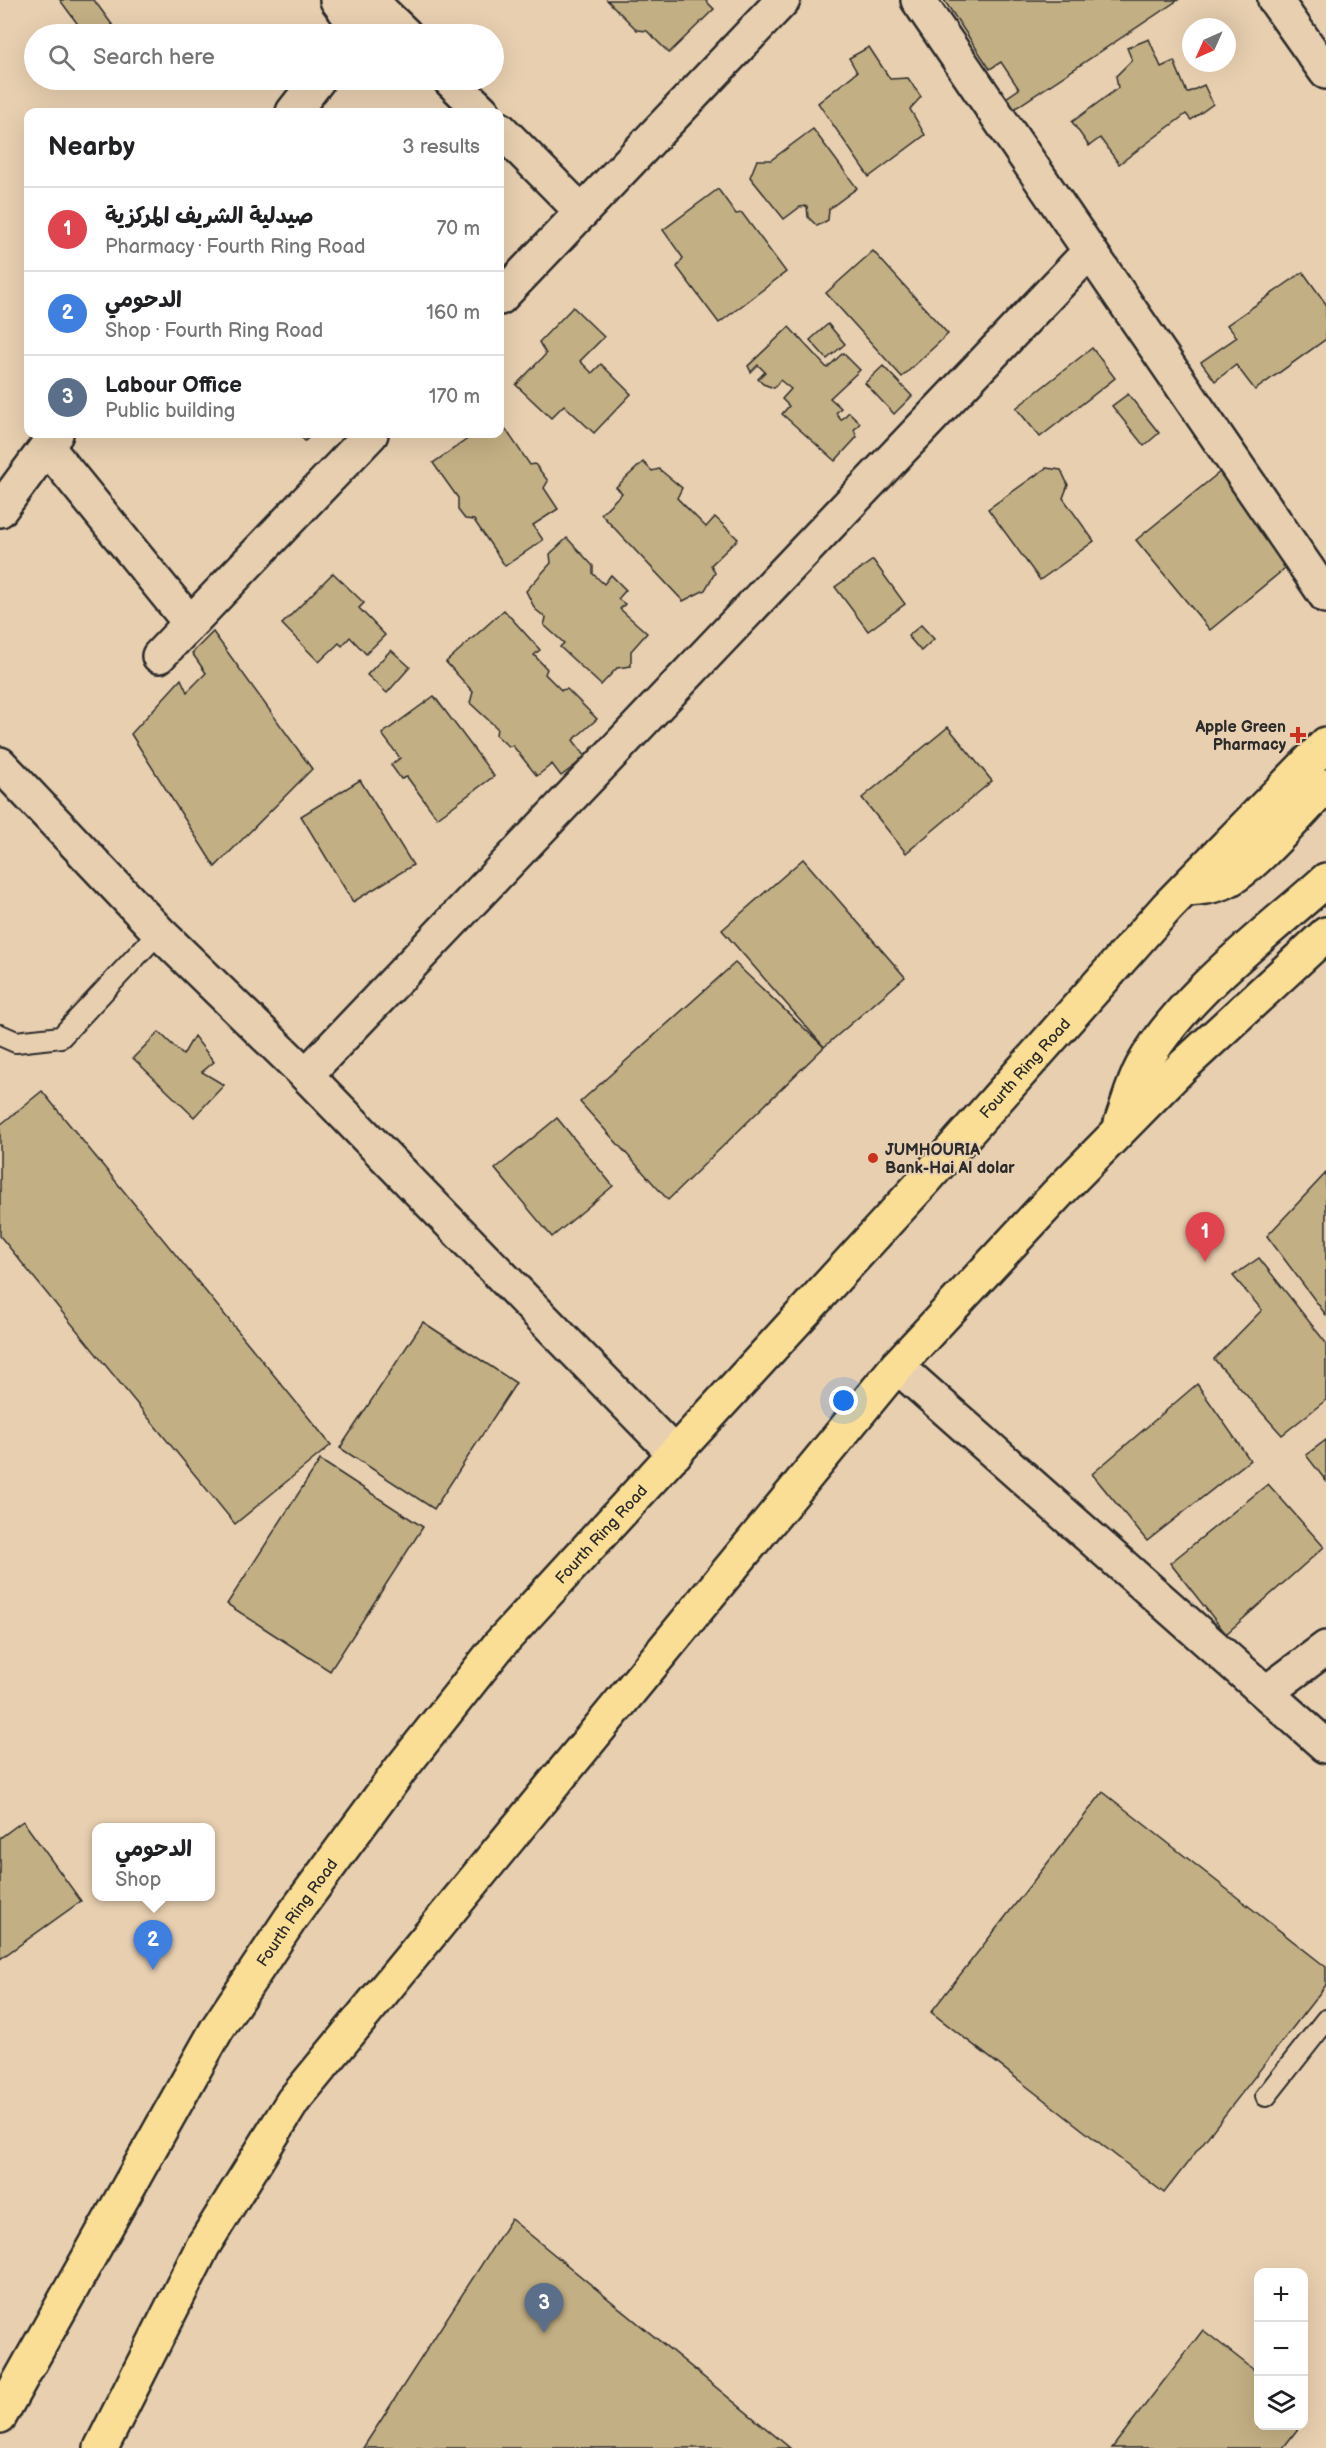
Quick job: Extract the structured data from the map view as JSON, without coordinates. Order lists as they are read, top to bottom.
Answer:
{
  "streets": {
    "main road": ["Fourth Ring Road"]
  },
  "places": {
    "health": ["Apple Green Pharmacy"],
    "other": ["JUMHOURIA Bank-Hai Al dolar"]
  },
  "north": "bottom left",
  "page": {
    "search": "Search here",
    "heading": ["Nearby", "3 results"],
    "list": [
      {
        "mark": "1",
        "name": "صيدلية الشريف المركزية",
        "note": "Pharmacy · Fourth Ring Road",
        "value": "70 m"
      },
      {
        "mark": "2",
        "name": "الدحومي",
        "note": "Shop · Fourth Ring Road",
        "value": "160 m"
      },
      {
        "mark": "3",
        "name": "Labour Office",
        "note": "Public building",
        "value": "170 m"
      }
    ],
    "pins": ["1", "2", "3"],
    "popup": ["الدحومي", "Shop"],
    "map_buttons": ["+", "−"]
  }
}
